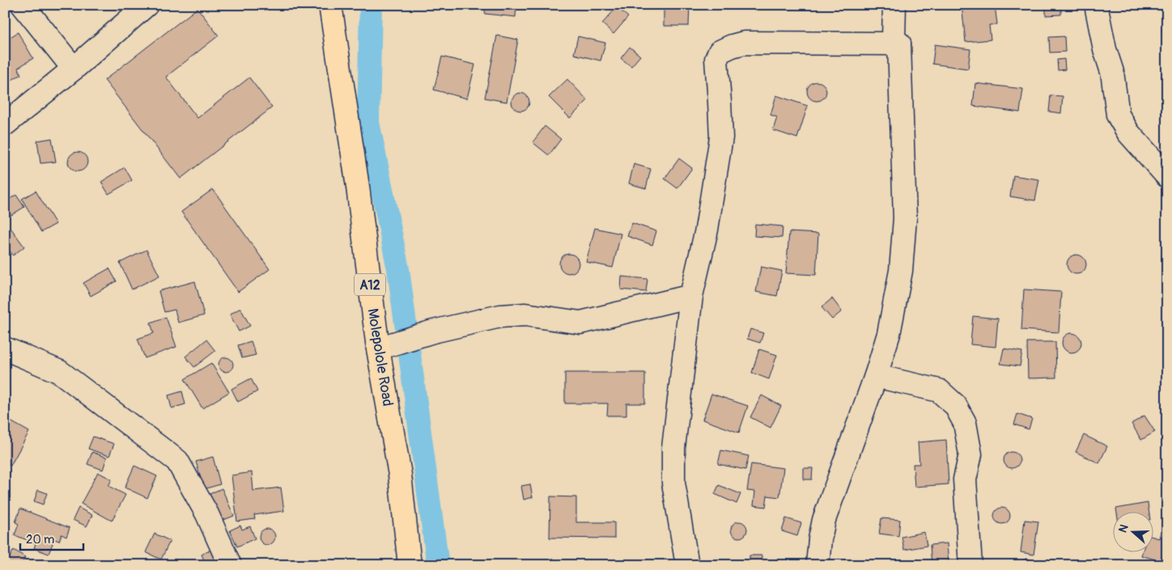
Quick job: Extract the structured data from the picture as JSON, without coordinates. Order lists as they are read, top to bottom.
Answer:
{
  "streets": {
    "main road": ["A12", "Molepolole Road"]
  },
  "scale_bar": "20 m",
  "north": "left"
}
